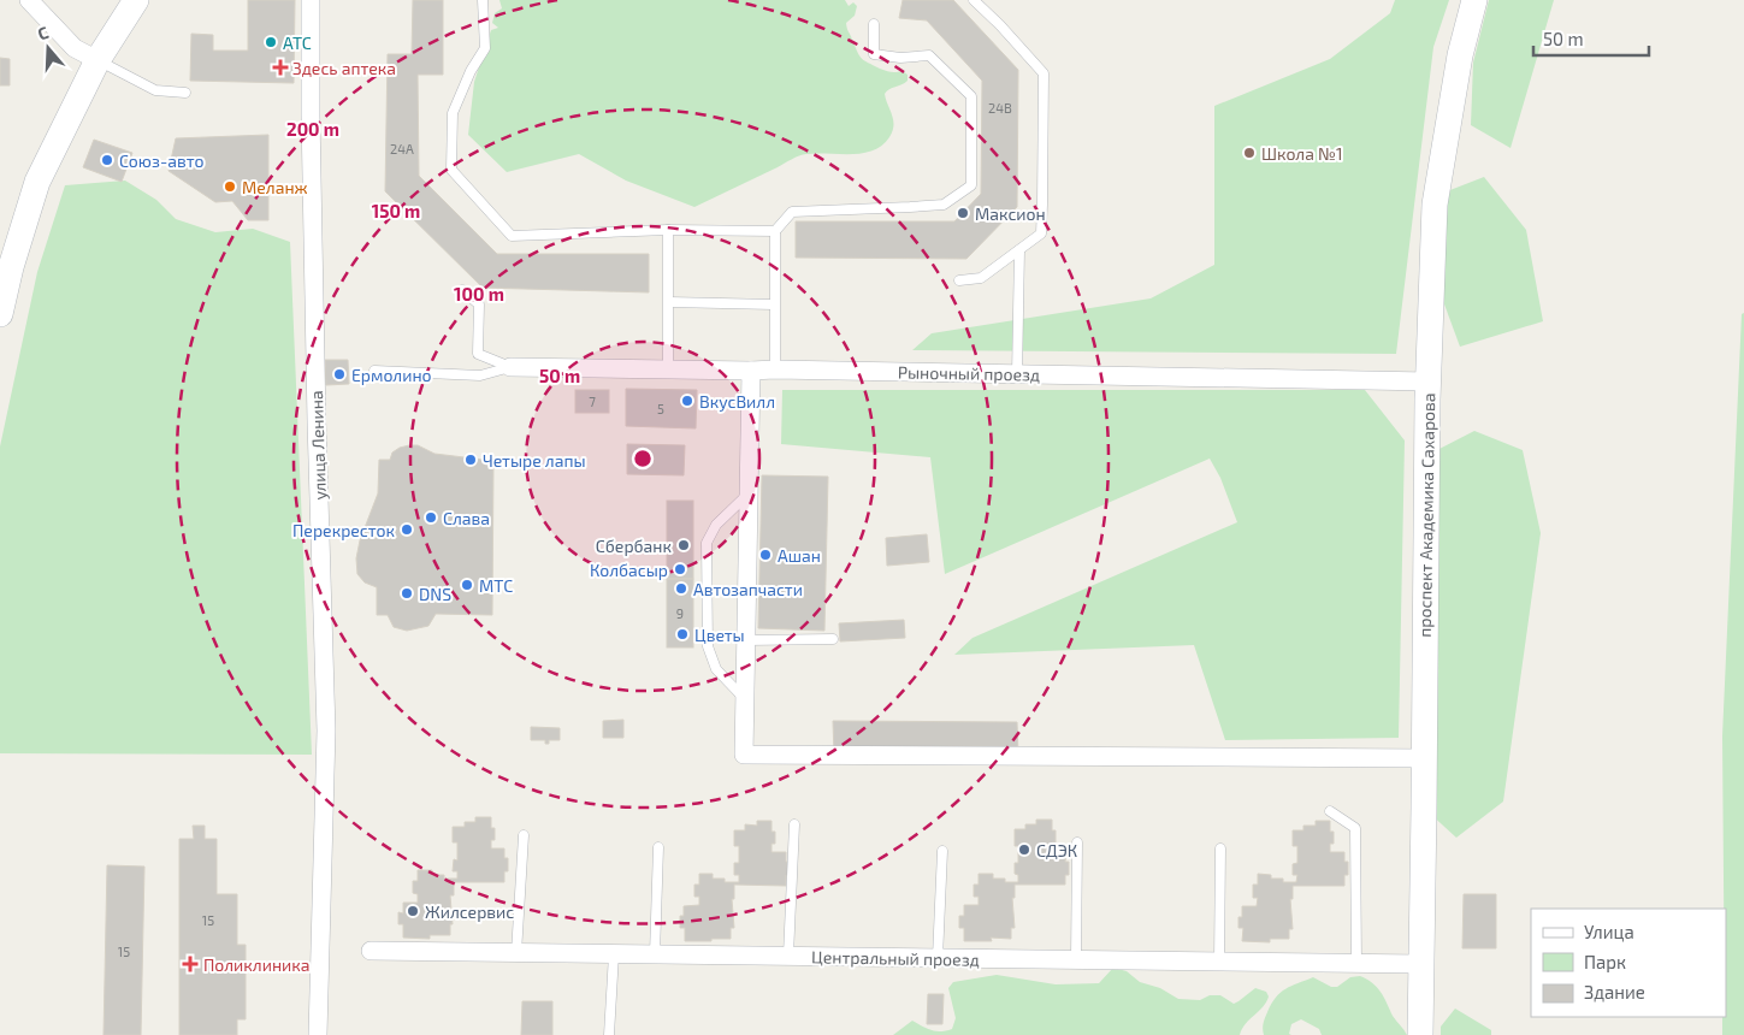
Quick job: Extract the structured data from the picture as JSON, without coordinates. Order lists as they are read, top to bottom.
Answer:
{
  "streets": {
    "street": [
      "Рыночный проезд",
      "улица Ленина",
      "проспект Академика Сахарова",
      "Центральный проезд"
    ]
  },
  "crossings": [
    ["Рыночный проезд", "проспект Академика Сахарова"],
    ["проспект Академика Сахарова", "Центральный проезд"]
  ],
  "places": {
    "other": [
      "АТС",
      "Школа №1",
      "Союз-авто",
      "Меланж",
      "Максион",
      "Ермолино",
      "ВкусВилл",
      "Четыре лапы",
      "Слава",
      "Перекресток",
      "Сбербанк",
      "Ашан",
      "Колбасыр",
      "МТС",
      "Автозапчасти",
      "DNS",
      "Цветы",
      "СДЭК",
      "Жилсервис"
    ],
    "health": ["Здесь аптека", "Поликлиника"]
  },
  "house_numbers": [
    "24В",
    "24А",
    "7",
    "5",
    "9",
    "15",
    "15"
  ],
  "legend": ["Улица", "Парк", "Здание"],
  "scale_bar": "50 m",
  "north": "top",
  "rings": [
    "200 m",
    "150 m",
    "100 m",
    "50 m"
  ]
}
